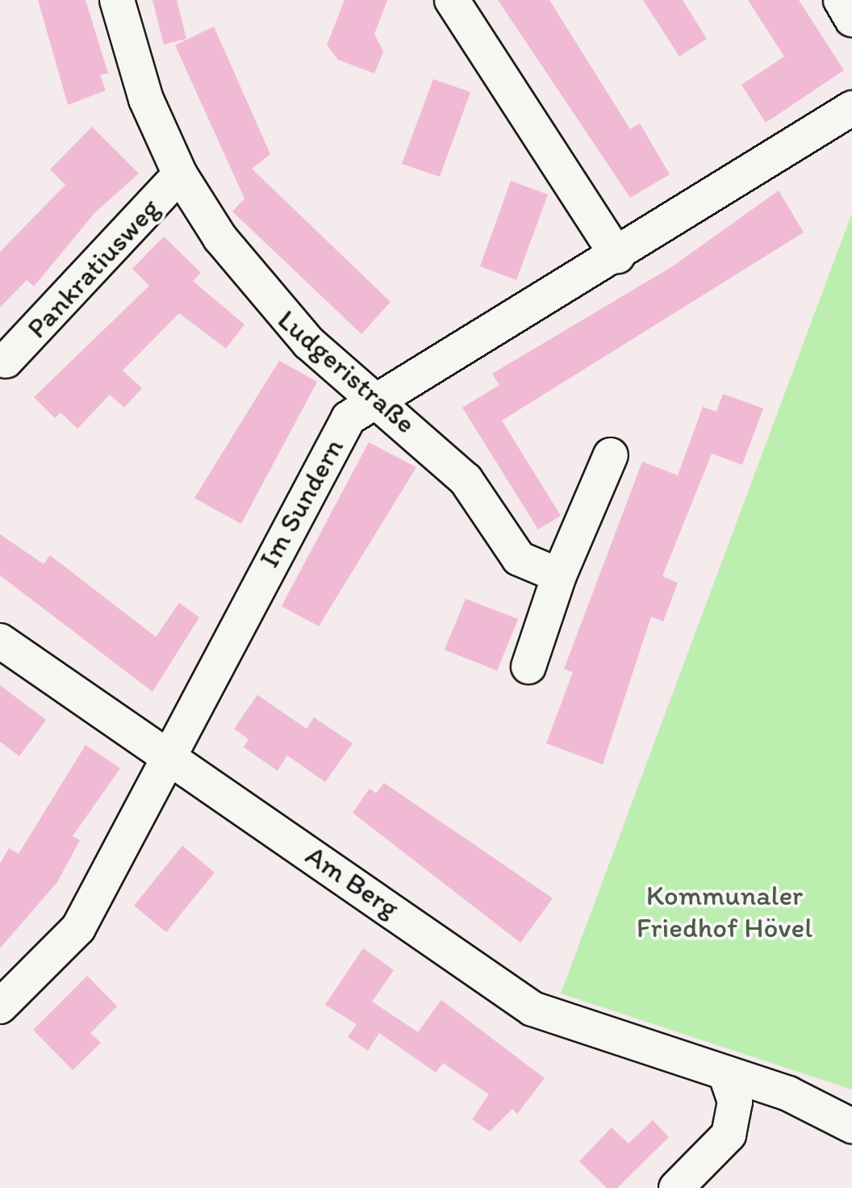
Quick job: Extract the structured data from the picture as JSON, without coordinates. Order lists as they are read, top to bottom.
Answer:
{
  "streets": {
    "street": [
      "Pankratiusweg",
      "Ludgeristraße",
      "Im Sundern",
      "Am Berg"
    ]
  },
  "crossings": [
    ["Pankratiusweg", "Ludgeristraße"],
    ["Ludgeristraße", "Im Sundern"],
    ["Im Sundern", "Am Berg"]
  ],
  "parks": ["Kommunaler Friedhof Hövel"]
}
